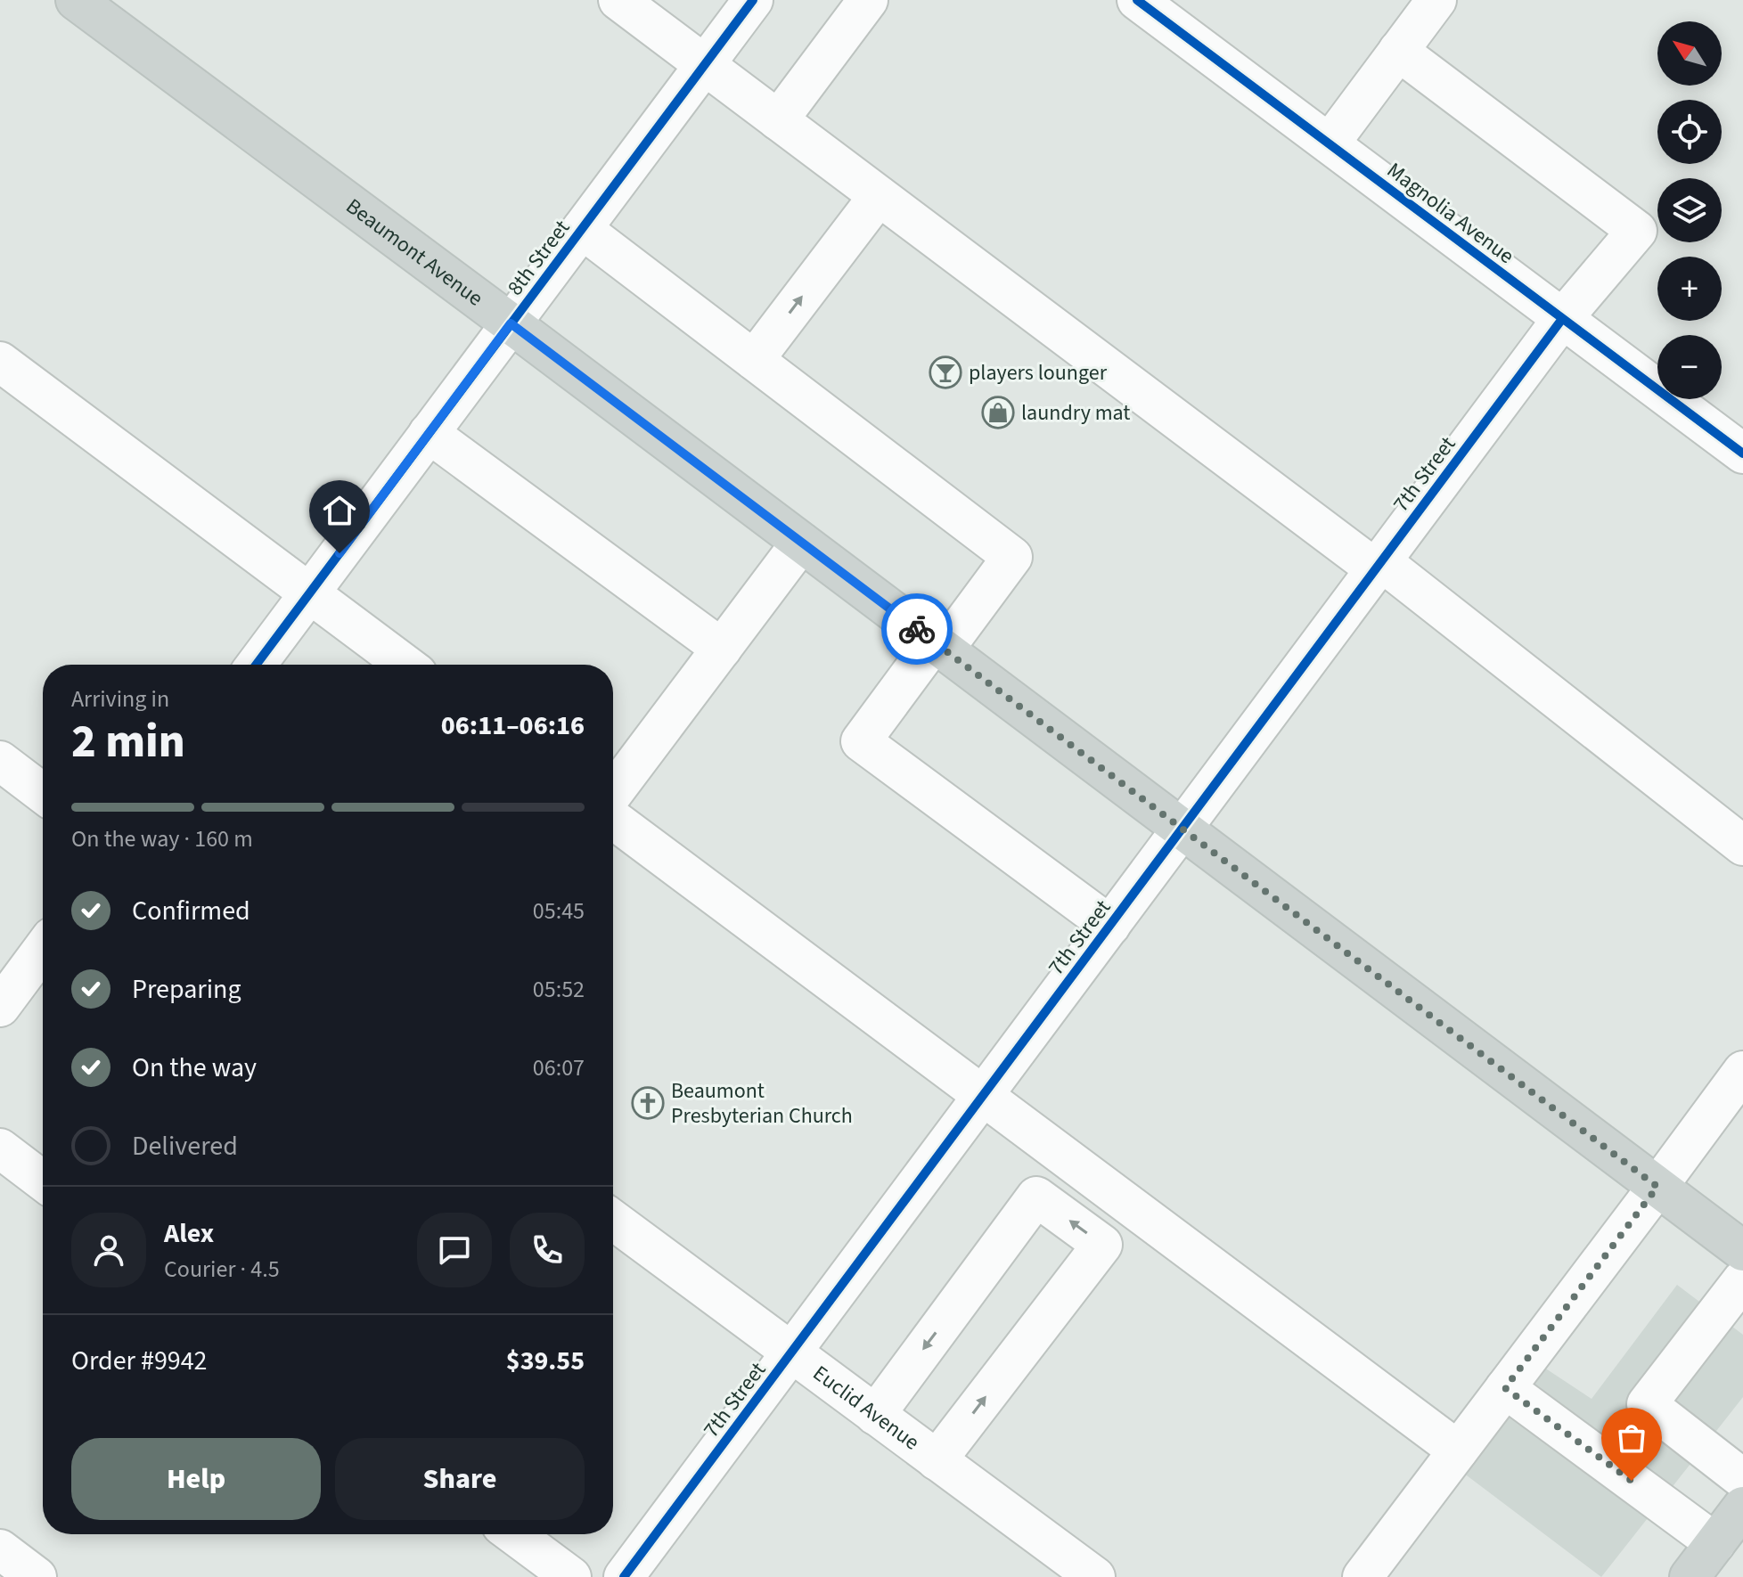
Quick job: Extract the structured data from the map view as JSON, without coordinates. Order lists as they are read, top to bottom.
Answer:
{
  "streets": {
    "main road": ["Beaumont Avenue"],
    "street": [
      "Magnolia Avenue",
      "8th Street",
      "7th Street",
      "Euclid Avenue"
    ]
  },
  "crossings": [
    ["Magnolia Avenue", "7th Street"],
    ["Beaumont Avenue", "8th Street"],
    ["Beaumont Avenue", "7th Street"],
    ["7th Street", "Euclid Avenue"]
  ],
  "places": {
    "bar": ["players lounger"],
    "shop": ["laundry mat"],
    "church": ["Beaumont Presbyterian Church"]
  },
  "north": "top left",
  "page": {
    "map_buttons": ["+", "−"],
    "heading": ["2 min", "Arriving in", "06:11–06:16"],
    "panel": [
      "Alex",
      "Courier · 4.5",
      "Order #9942",
      "$39.55"
    ],
    "bar": "On the way · 160 m",
    "list": [
      ["Confirmed", "05:45"],
      ["Preparing", "05:52"],
      ["On the way", "06:07"],
      "Delivered"
    ],
    "buttons": ["Help", "Share"]
  }
}
